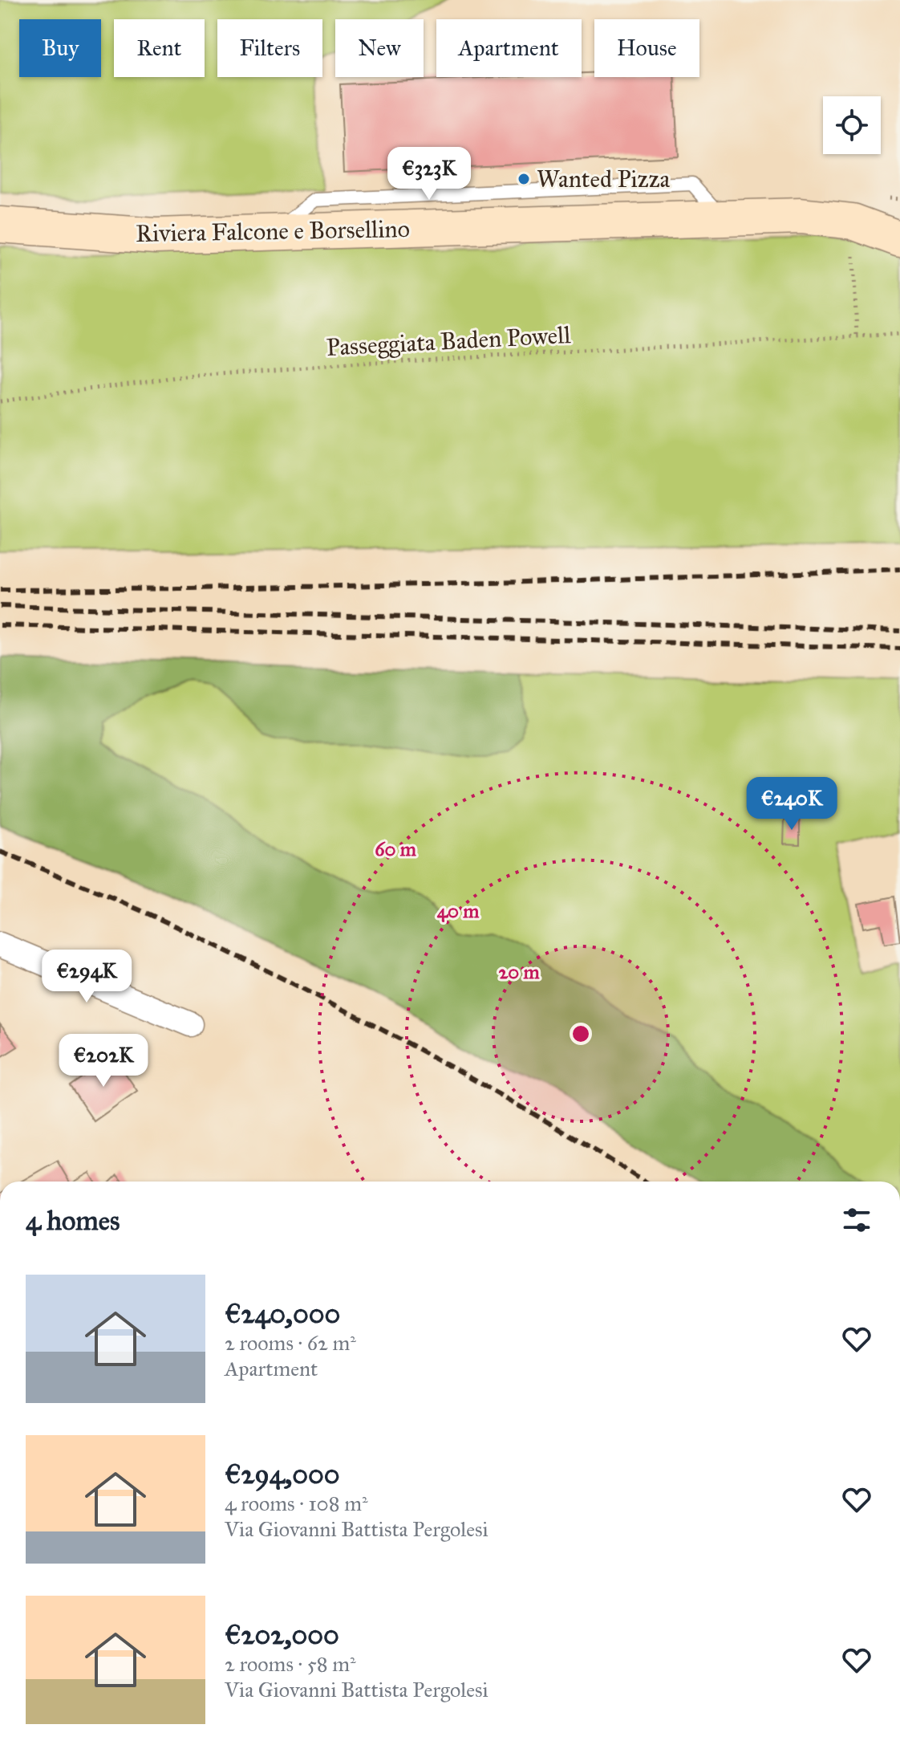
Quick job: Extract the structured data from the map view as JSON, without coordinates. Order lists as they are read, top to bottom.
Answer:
{
  "streets": {
    "main road": ["Riviera Falcone e Borsellino"],
    "path": ["Passeggiata Baden Powell"]
  },
  "places": ["Wanted Pizza"],
  "page": {
    "chip": [
      "Buy",
      "Rent",
      "Filters",
      "New",
      "Apartment",
      "House"
    ],
    "price": [
      "€323K",
      "€240K",
      "€294K",
      "€202K"
    ],
    "heading": "4 homes",
    "list": [
      {
        "name": "€240,000",
        "note": "2 rooms · 62 m² · Apartment"
      },
      {
        "name": "€294,000",
        "note": "4 rooms · 108 m² · Via Giovanni Battista Pergolesi"
      },
      {
        "name": "€202,000",
        "note": "2 rooms · 58 m² · Via Giovanni Battista Pergolesi"
      }
    ]
  },
  "rings": ["60 m", "40 m", "20 m"]
}
